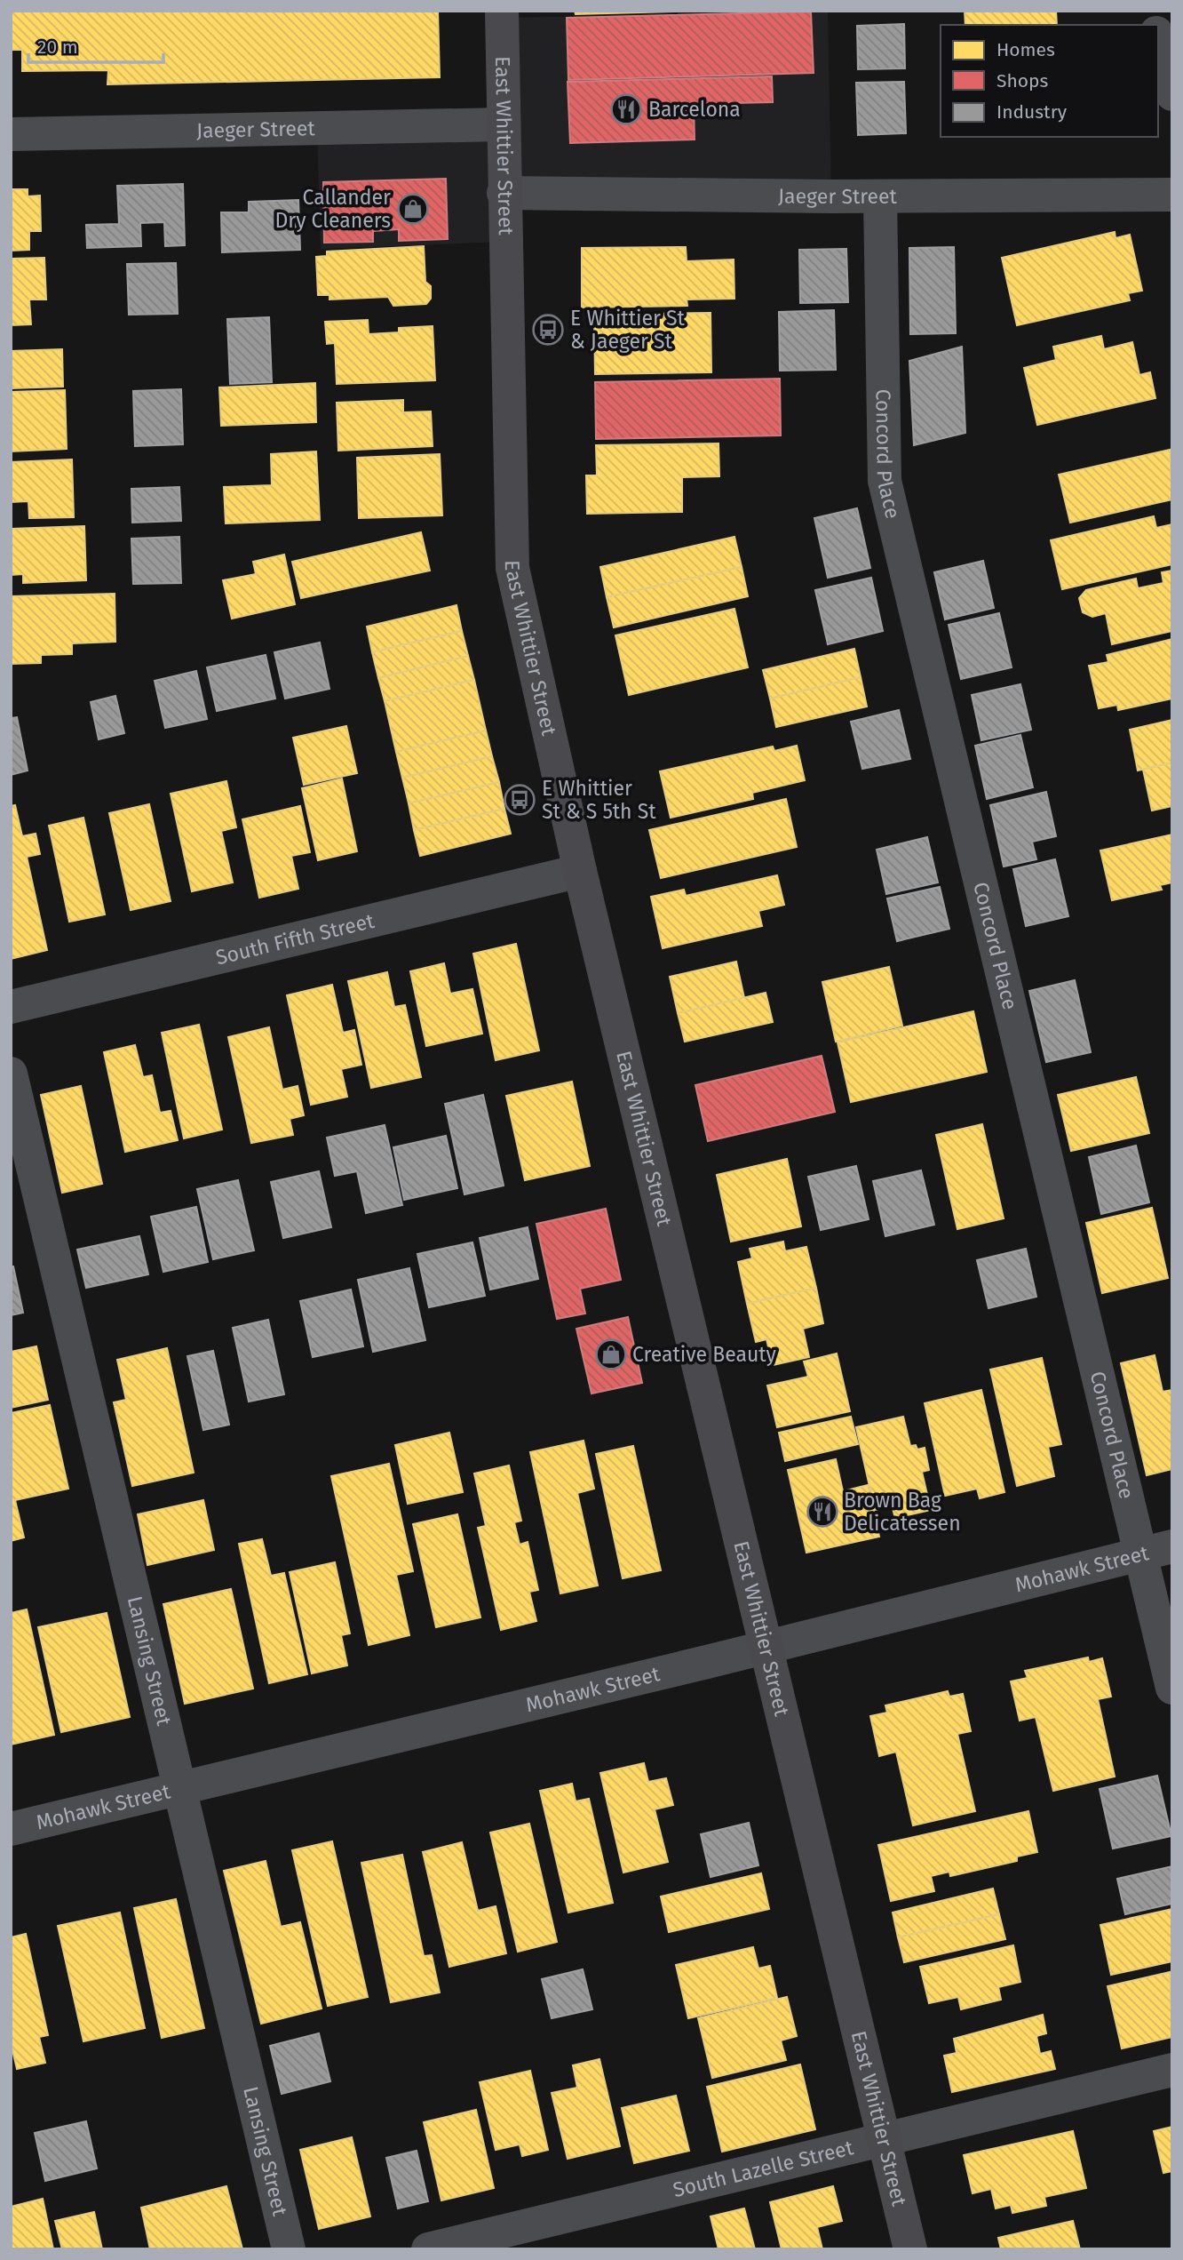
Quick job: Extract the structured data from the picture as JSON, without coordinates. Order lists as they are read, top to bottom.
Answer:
{
  "streets": {
    "street": [
      "Jaeger Street",
      "East Whittier Street",
      "Concord Place",
      "South Fifth Street",
      "Mohawk Street",
      "Lansing Street",
      "South Lazelle Street"
    ]
  },
  "crossings": [
    ["Jaeger Street", "East Whittier Street"],
    ["Jaeger Street", "Concord Place"],
    ["East Whittier Street", "South Fifth Street"],
    ["East Whittier Street", "Mohawk Street"],
    ["East Whittier Street", "South Lazelle Street"],
    ["Concord Place", "Mohawk Street"],
    ["Mohawk Street", "Lansing Street"]
  ],
  "places": {
    "restaurant": ["Barcelona", "Brown Bag Delicatessen"],
    "shop": ["Callander Dry Cleaners", "Creative Beauty"],
    "bus stop": ["E Whittier St & Jaeger St", "E Whittier St & S 5th St"]
  },
  "legend": ["Homes", "Shops", "Industry"],
  "scale_bar": "20 m"
}
